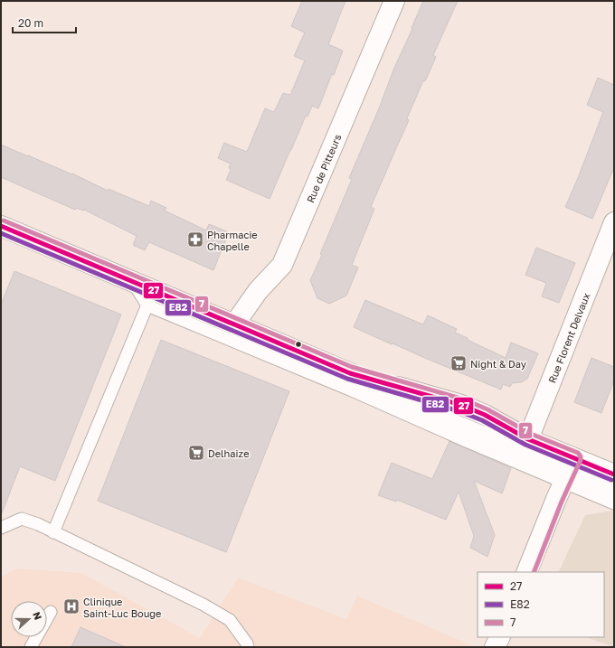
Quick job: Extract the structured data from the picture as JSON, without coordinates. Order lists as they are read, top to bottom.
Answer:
{
  "streets": {
    "main road": ["Rue de Pitteurs", "Rue Florent Delvaux"]
  },
  "places": {
    "pharmacy": ["Pharmacie Chapelle"],
    "supermarket": ["Night & Day", "Delhaize"],
    "hospital": ["Clinique Saint-Luc Bouge"]
  },
  "lines": ["transit line 7", "transit line 27", "transit line E82"],
  "legend": ["27", "E82", "7"],
  "scale_bar": "20 m",
  "north": "right"
}
